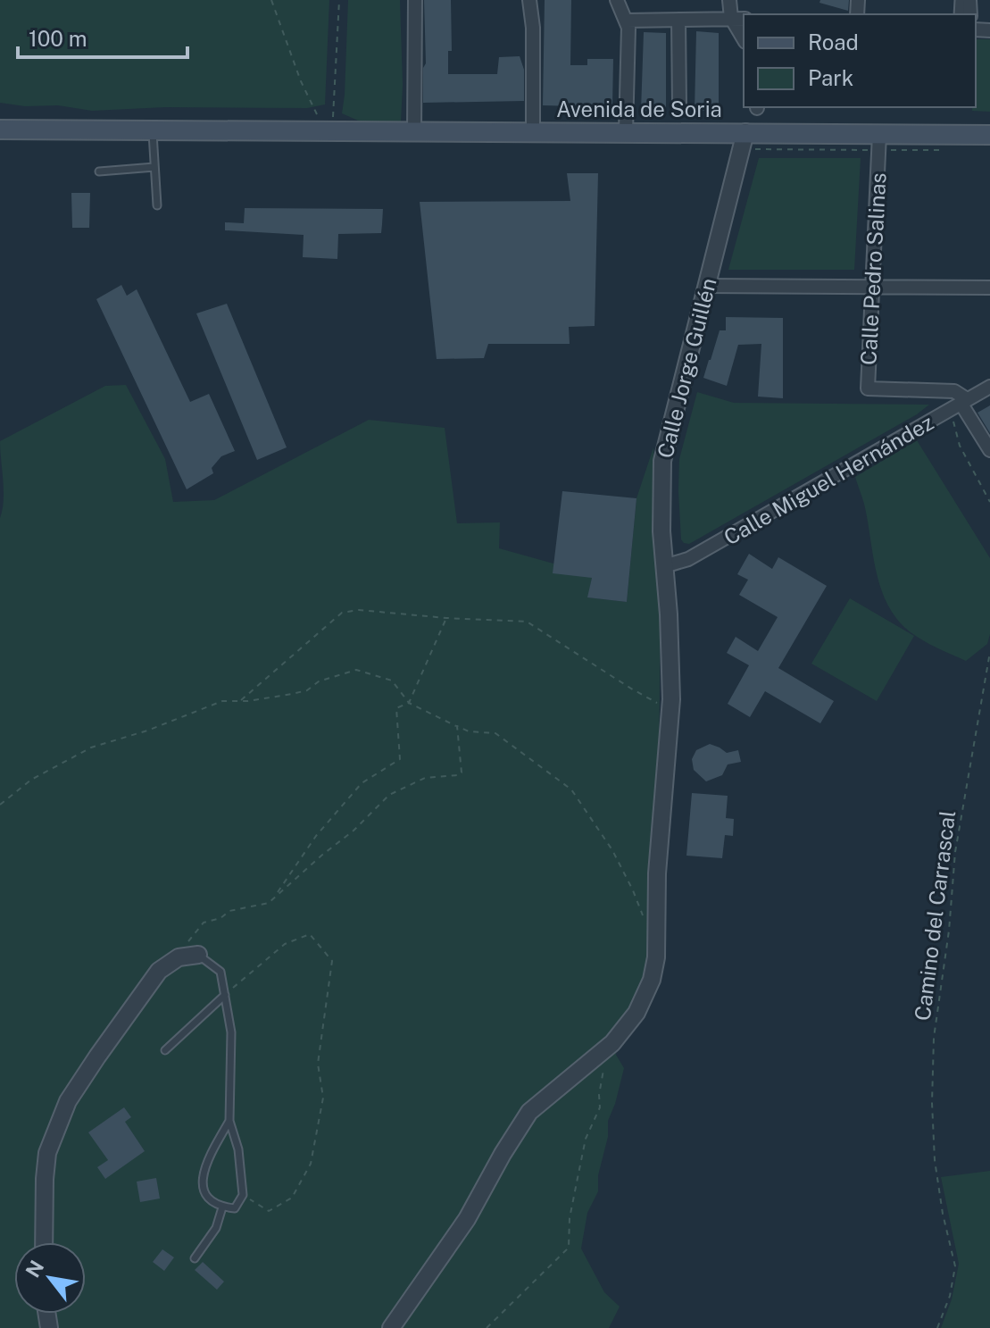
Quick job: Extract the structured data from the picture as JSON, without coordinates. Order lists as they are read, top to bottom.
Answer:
{
  "streets": {
    "main road": ["Avenida de Soria"],
    "street": ["Calle Pedro Salinas", "Calle Jorge Guillén", "Calle Miguel Hernández"],
    "path": ["Camino del Carrascal"]
  },
  "crossings": [
    ["Avenida de Soria", "Calle Pedro Salinas"],
    ["Avenida de Soria", "Calle Jorge Guillén"],
    ["Calle Pedro Salinas", "Calle Miguel Hernández"],
    ["Calle Jorge Guillén", "Calle Miguel Hernández"]
  ],
  "legend": ["Road", "Park"],
  "scale_bar": "100 m",
  "north": "top left"
}
